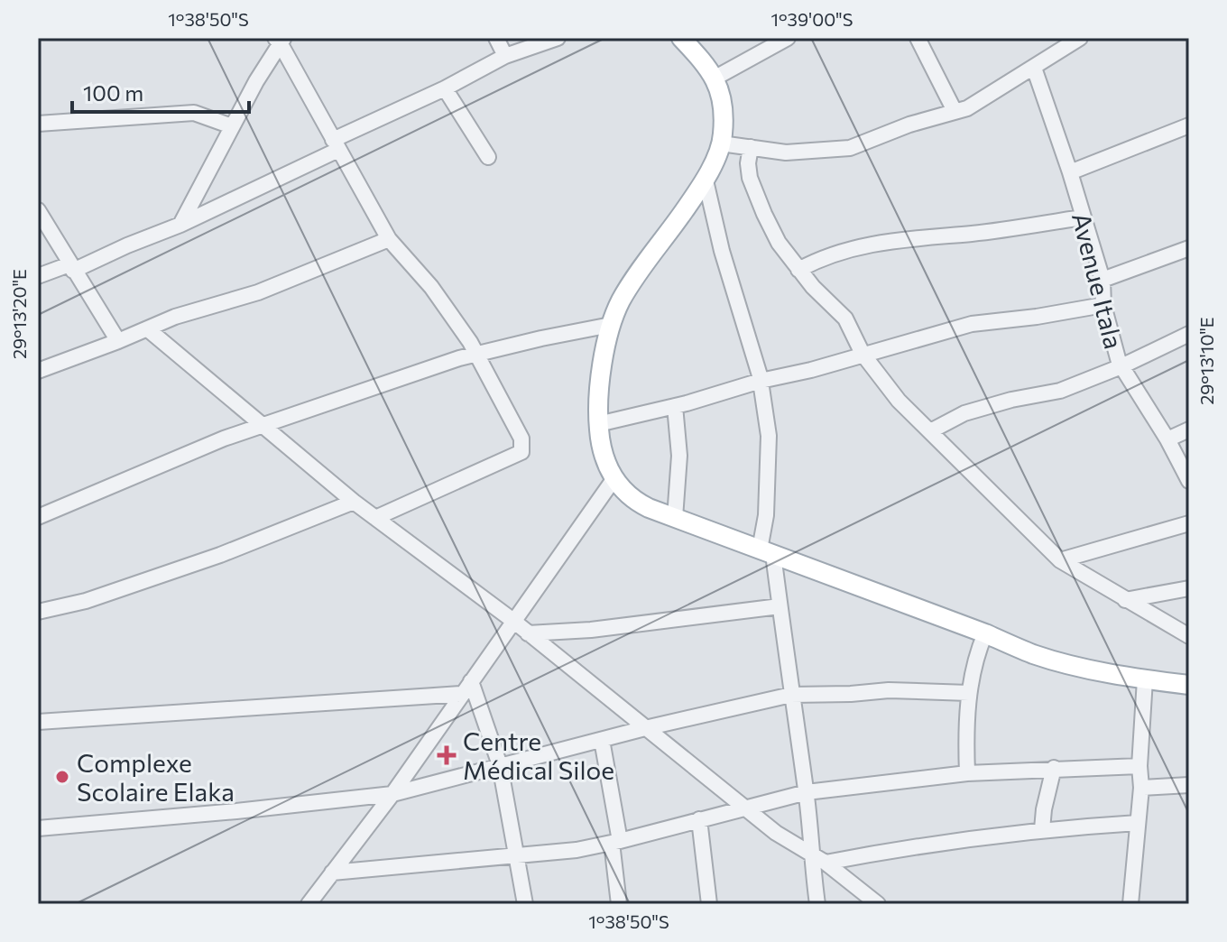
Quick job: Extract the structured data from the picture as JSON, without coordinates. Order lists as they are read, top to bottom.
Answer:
{
  "streets": {
    "street": ["Avenue Itala"]
  },
  "places": {
    "health": ["Centre Médical Siloe"],
    "other": ["Complexe Scolaire Elaka"]
  },
  "scale_bar": "100 m",
  "coordinates": [
    "1°38'50\"S",
    "1°39'00\"S",
    "29°13'20\"E",
    "29°13'10\"E"
  ]
}
